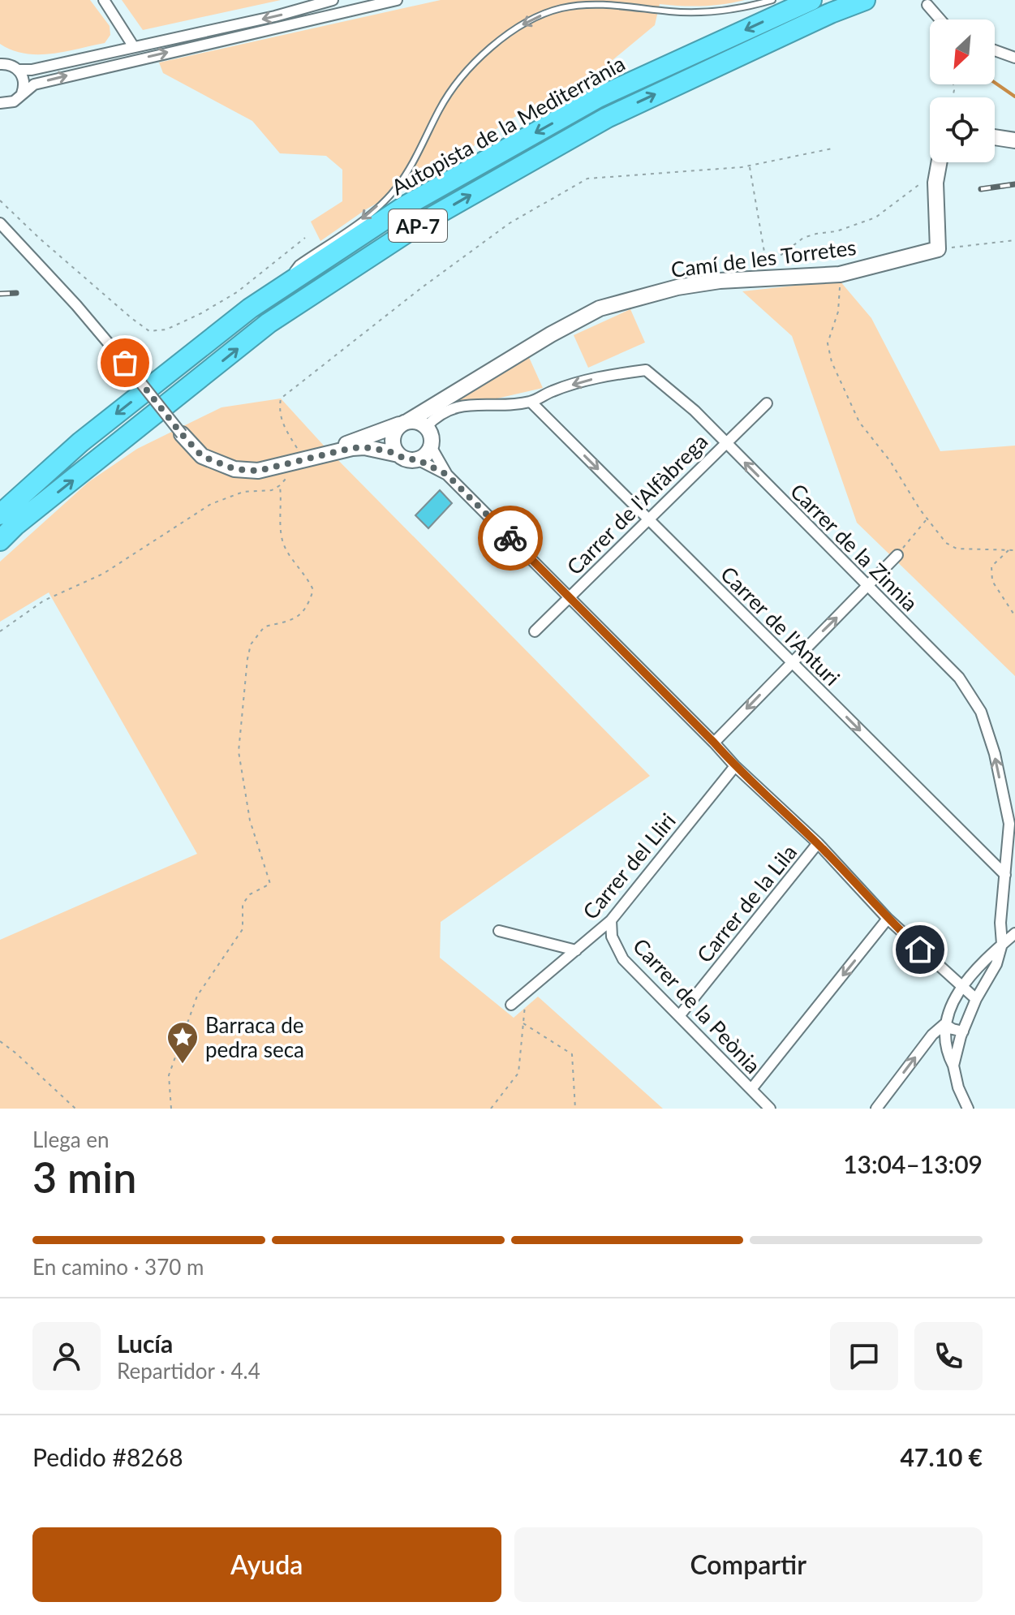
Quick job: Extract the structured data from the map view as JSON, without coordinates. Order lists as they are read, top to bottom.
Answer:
{
  "streets": {
    "highway": ["Autopista de la Mediterrània", "AP-7"],
    "street": [
      "Camí de les Torretes",
      "Carrer de l'Alfàbrega",
      "Carrer de la Zinnia",
      "Carrer de l'Anturi",
      "Carrer del Lliri",
      "Carrer de la Lila",
      "Carrer de la Peònia"
    ]
  },
  "crossings": [
    ["Camí de les Torretes", "Carrer de la Zinnia"],
    ["Carrer de l'Alfàbrega", "Carrer de la Zinnia"],
    ["Carrer de l'Alfàbrega", "Carrer de l'Anturi"],
    ["Carrer de la Zinnia", "Carrer de l'Anturi"],
    ["Carrer del Lliri", "Carrer de la Peònia"],
    ["Carrer de la Lila", "Carrer de la Peònia"]
  ],
  "one_way": ["Carrer de la Zinnia", "Carrer de l'Anturi"],
  "places": {
    "place": ["Barraca de pedra seca"]
  },
  "north": "bottom left",
  "page": {
    "heading": ["3 min", "Llega en", "13:04–13:09"],
    "panel": [
      "Lucía",
      "Repartidor · 4.4",
      "Pedido #8268",
      "47.10 €"
    ],
    "bar": "En camino · 370 m",
    "buttons": ["Ayuda", "Compartir"]
  }
}
